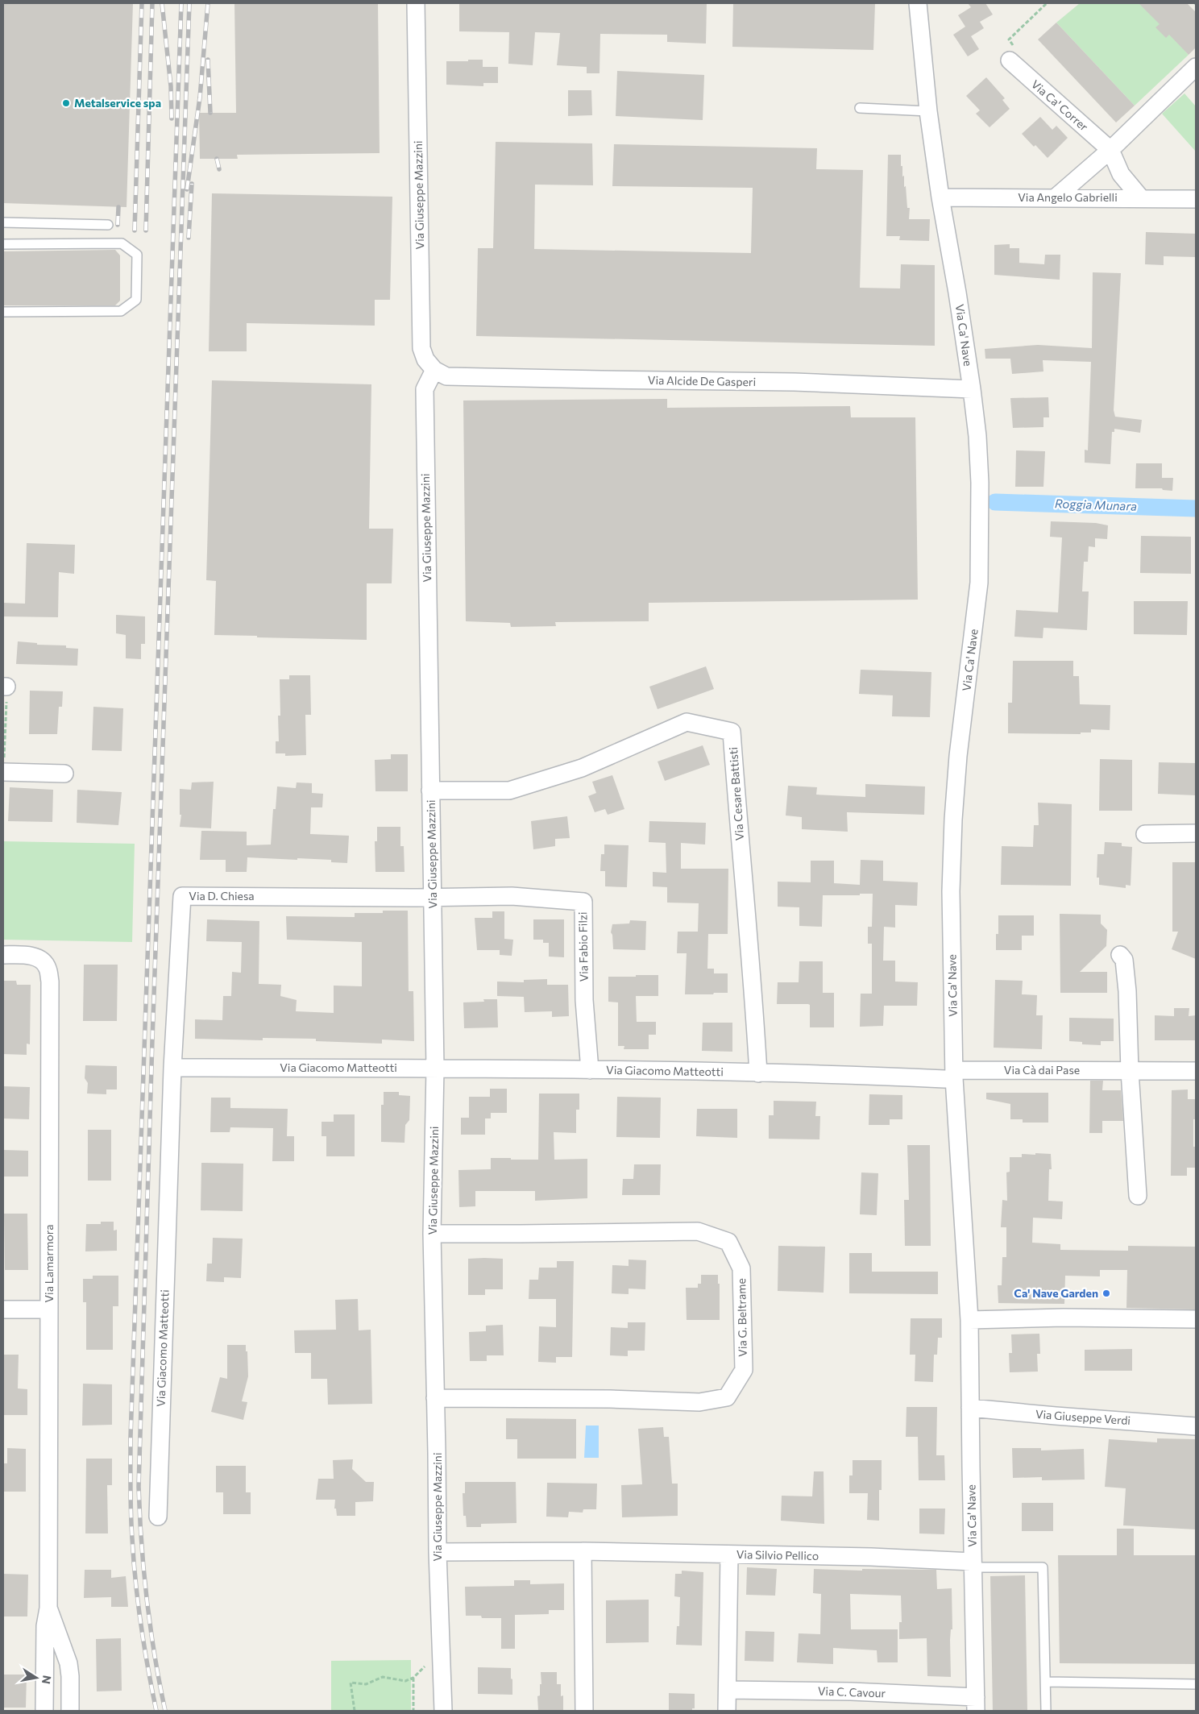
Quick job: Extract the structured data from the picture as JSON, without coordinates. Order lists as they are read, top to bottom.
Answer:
{
  "streets": {
    "street": [
      "Via Ca' Correr",
      "Via Giuseppe Mazzini",
      "Via Angelo Gabrielli",
      "Via Ca' Nave",
      "Via Alcide De Gasperi",
      "Via Cesare Battisti",
      "Via D. Chiesa",
      "Via Fabio Filzi",
      "Via Giacomo Matteotti",
      "Via Cà dai Pase",
      "Via Lamarmora",
      "Via G. Beltrame",
      "Via Giuseppe Verdi",
      "Via Silvio Pellico",
      "Via C. Cavour"
    ]
  },
  "crossings": [
    ["Via Ca' Correr", "Via Angelo Gabrielli"],
    ["Via Giuseppe Mazzini", "Via Alcide De Gasperi"],
    ["Via Giuseppe Mazzini", "Via Cesare Battisti"],
    ["Via Giuseppe Mazzini", "Via D. Chiesa"],
    ["Via Giuseppe Mazzini", "Via Fabio Filzi"],
    ["Via Giuseppe Mazzini", "Via Giacomo Matteotti"],
    ["Via Giuseppe Mazzini", "Via G. Beltrame"],
    ["Via Giuseppe Mazzini", "Via Silvio Pellico"],
    ["Via Angelo Gabrielli", "Via Ca' Nave"],
    ["Via Ca' Nave", "Via Alcide De Gasperi"],
    ["Via Ca' Nave", "Via Giacomo Matteotti"],
    ["Via Ca' Nave", "Via Cà dai Pase"],
    ["Via Ca' Nave", "Via Giuseppe Verdi"],
    ["Via Ca' Nave", "Via Silvio Pellico"],
    ["Via Ca' Nave", "Via C. Cavour"],
    ["Via Cesare Battisti", "Via Giacomo Matteotti"],
    ["Via D. Chiesa", "Via Fabio Filzi"],
    ["Via D. Chiesa", "Via Giacomo Matteotti"],
    ["Via Fabio Filzi", "Via Giacomo Matteotti"],
    ["Via Giacomo Matteotti", "Via Cà dai Pase"]
  ],
  "water": ["Roggia Munara"],
  "places": ["Metalservice spa", "Ca' Nave Garden"],
  "north": "right"
}
